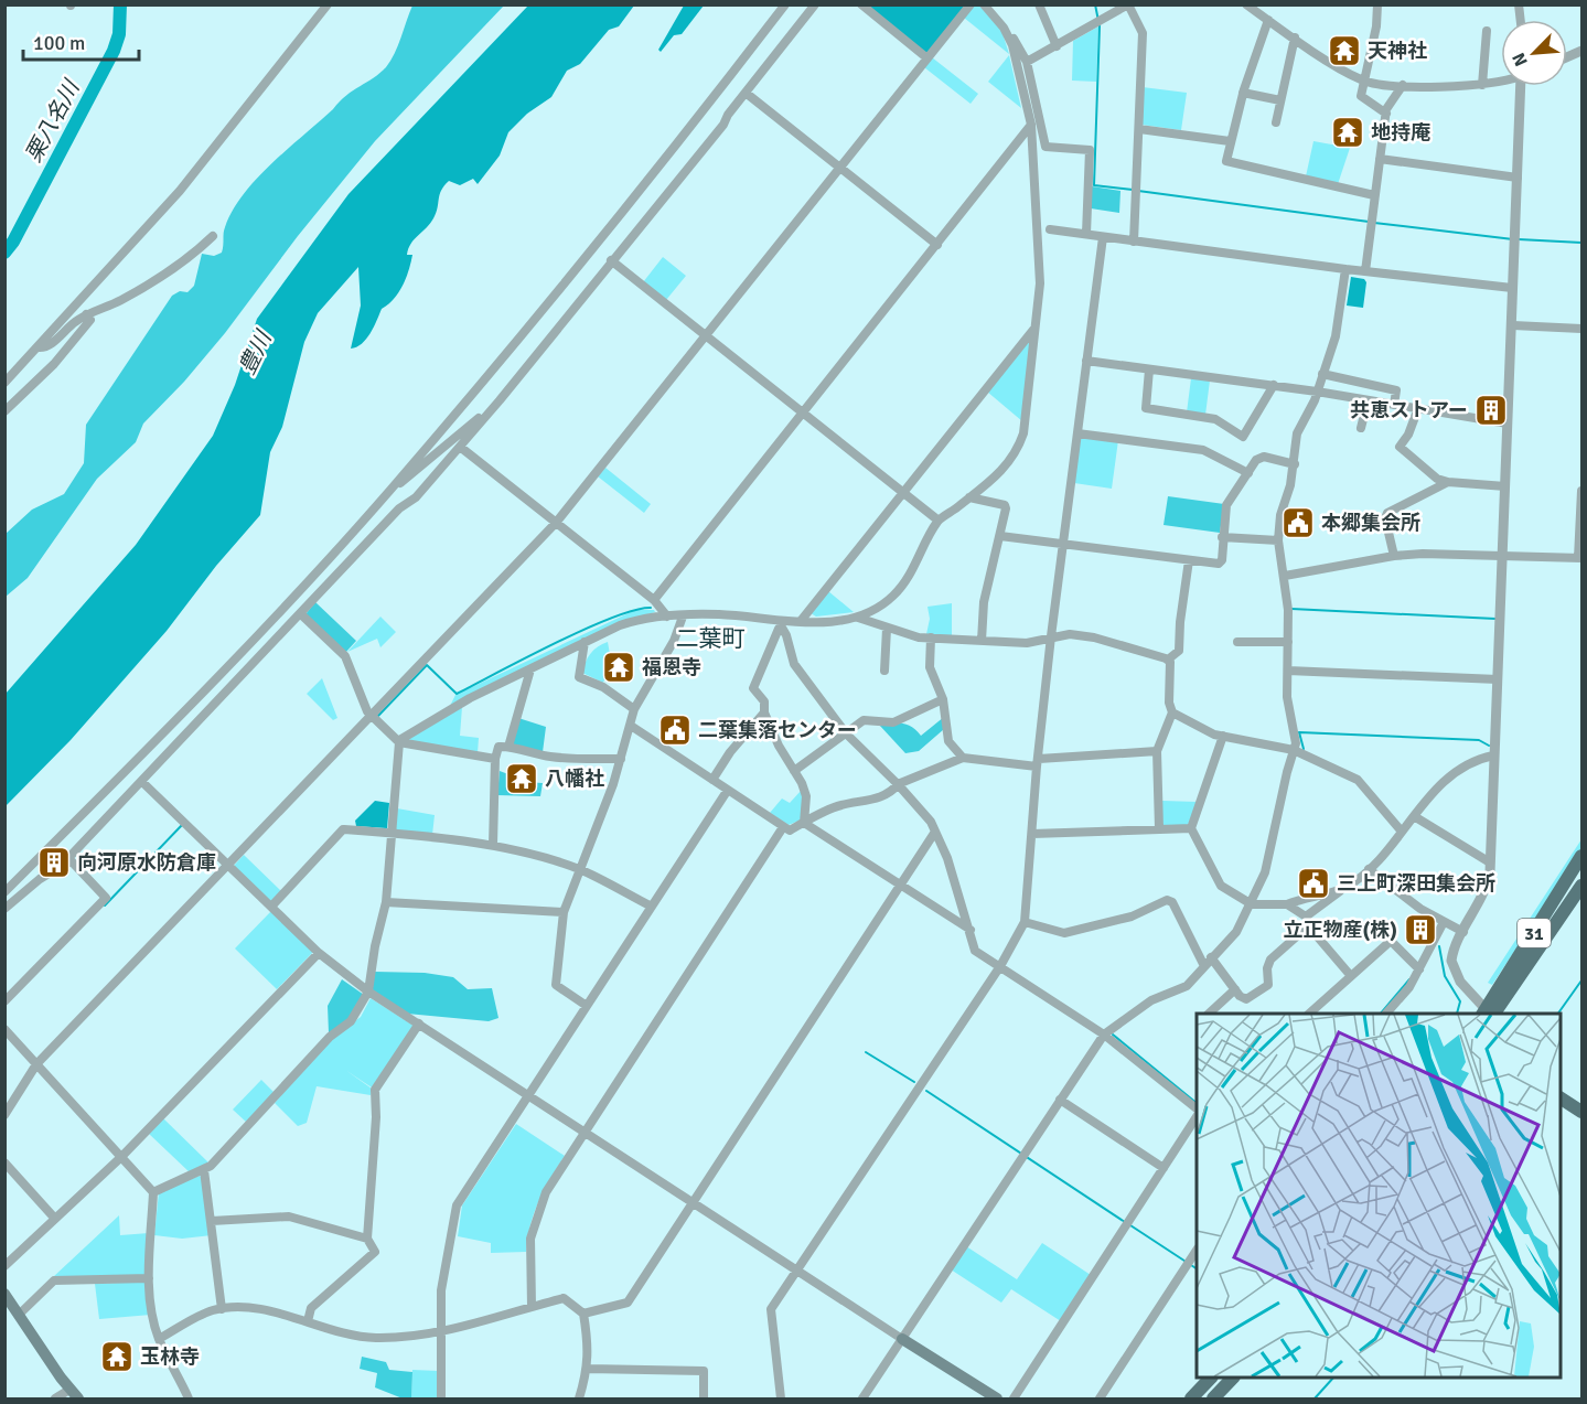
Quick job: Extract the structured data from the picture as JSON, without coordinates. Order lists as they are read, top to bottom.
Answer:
{
  "streets": {
    "main road": ["31"]
  },
  "districts": ["二葉町"],
  "water": ["栗八名川", "豊川"],
  "places": {
    "temple": [
      "天神社",
      "地持庵",
      "福恩寺",
      "八幡社",
      "玉林寺"
    ],
    "building": ["共恵ストアー", "向河原水防倉庫", "立正物産(株)"],
    "public building": ["本郷集会所", "二葉集落センター", "三上町深田集会所"]
  },
  "scale_bar": "100 m",
  "north": "bottom left"
}
